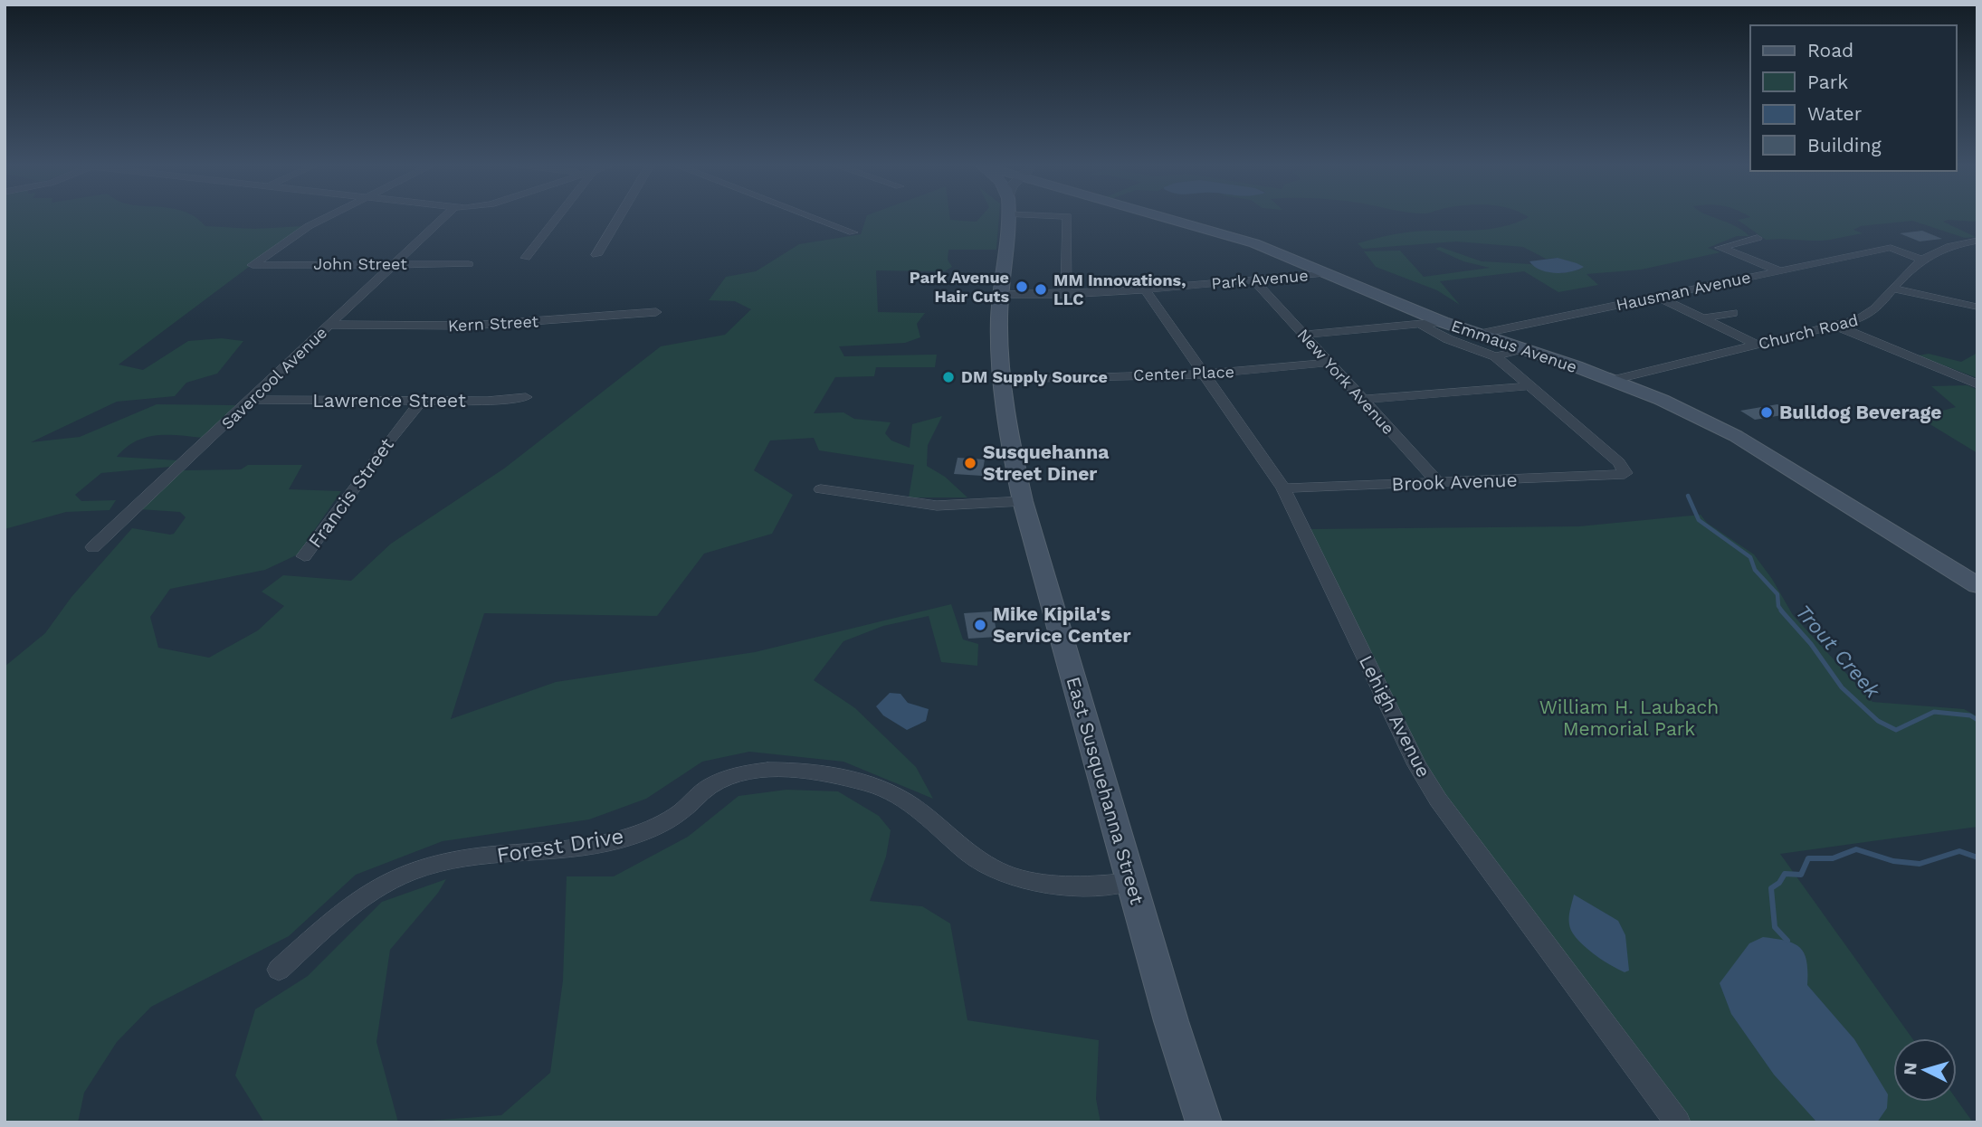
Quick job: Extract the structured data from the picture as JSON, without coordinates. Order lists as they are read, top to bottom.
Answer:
{
  "streets": {
    "main road": ["Emmaus Avenue", "East Susquehanna Street"],
    "street": [
      "John Street",
      "Park Avenue",
      "Hausman Avenue",
      "Kern Street",
      "Church Road",
      "Center Place",
      "Savercool Avenue",
      "New York Avenue",
      "Lawrence Street",
      "Brook Avenue",
      "Francis Street",
      "Lehigh Avenue",
      "Forest Drive"
    ]
  },
  "crossings": [
    ["John Street", "Savercool Avenue"],
    ["Park Avenue", "Emmaus Avenue"],
    ["Park Avenue", "New York Avenue"],
    ["Park Avenue", "Lehigh Avenue"],
    ["Park Avenue", "East Susquehanna Street"],
    ["Hausman Avenue", "Church Road"],
    ["Hausman Avenue", "Emmaus Avenue"],
    ["Kern Street", "Savercool Avenue"],
    ["Church Road", "Emmaus Avenue"],
    ["Center Place", "New York Avenue"],
    ["Center Place", "Lehigh Avenue"],
    ["Center Place", "East Susquehanna Street"],
    ["Savercool Avenue", "Lawrence Street"],
    ["New York Avenue", "Brook Avenue"],
    ["Lawrence Street", "Francis Street"],
    ["Brook Avenue", "Lehigh Avenue"],
    ["East Susquehanna Street", "Forest Drive"]
  ],
  "water": ["Trout Creek"],
  "parks": ["William H. Laubach Memorial Park"],
  "places": [
    "Park Avenue Hair Cuts",
    "MM Innovations, LLC",
    "DM Supply Source",
    "Bulldog Beverage",
    "Susquehanna Street Diner",
    "Mike Kipila's Service Center"
  ],
  "legend": [
    "Road",
    "Park",
    "Water",
    "Building"
  ],
  "north": "left"
}
